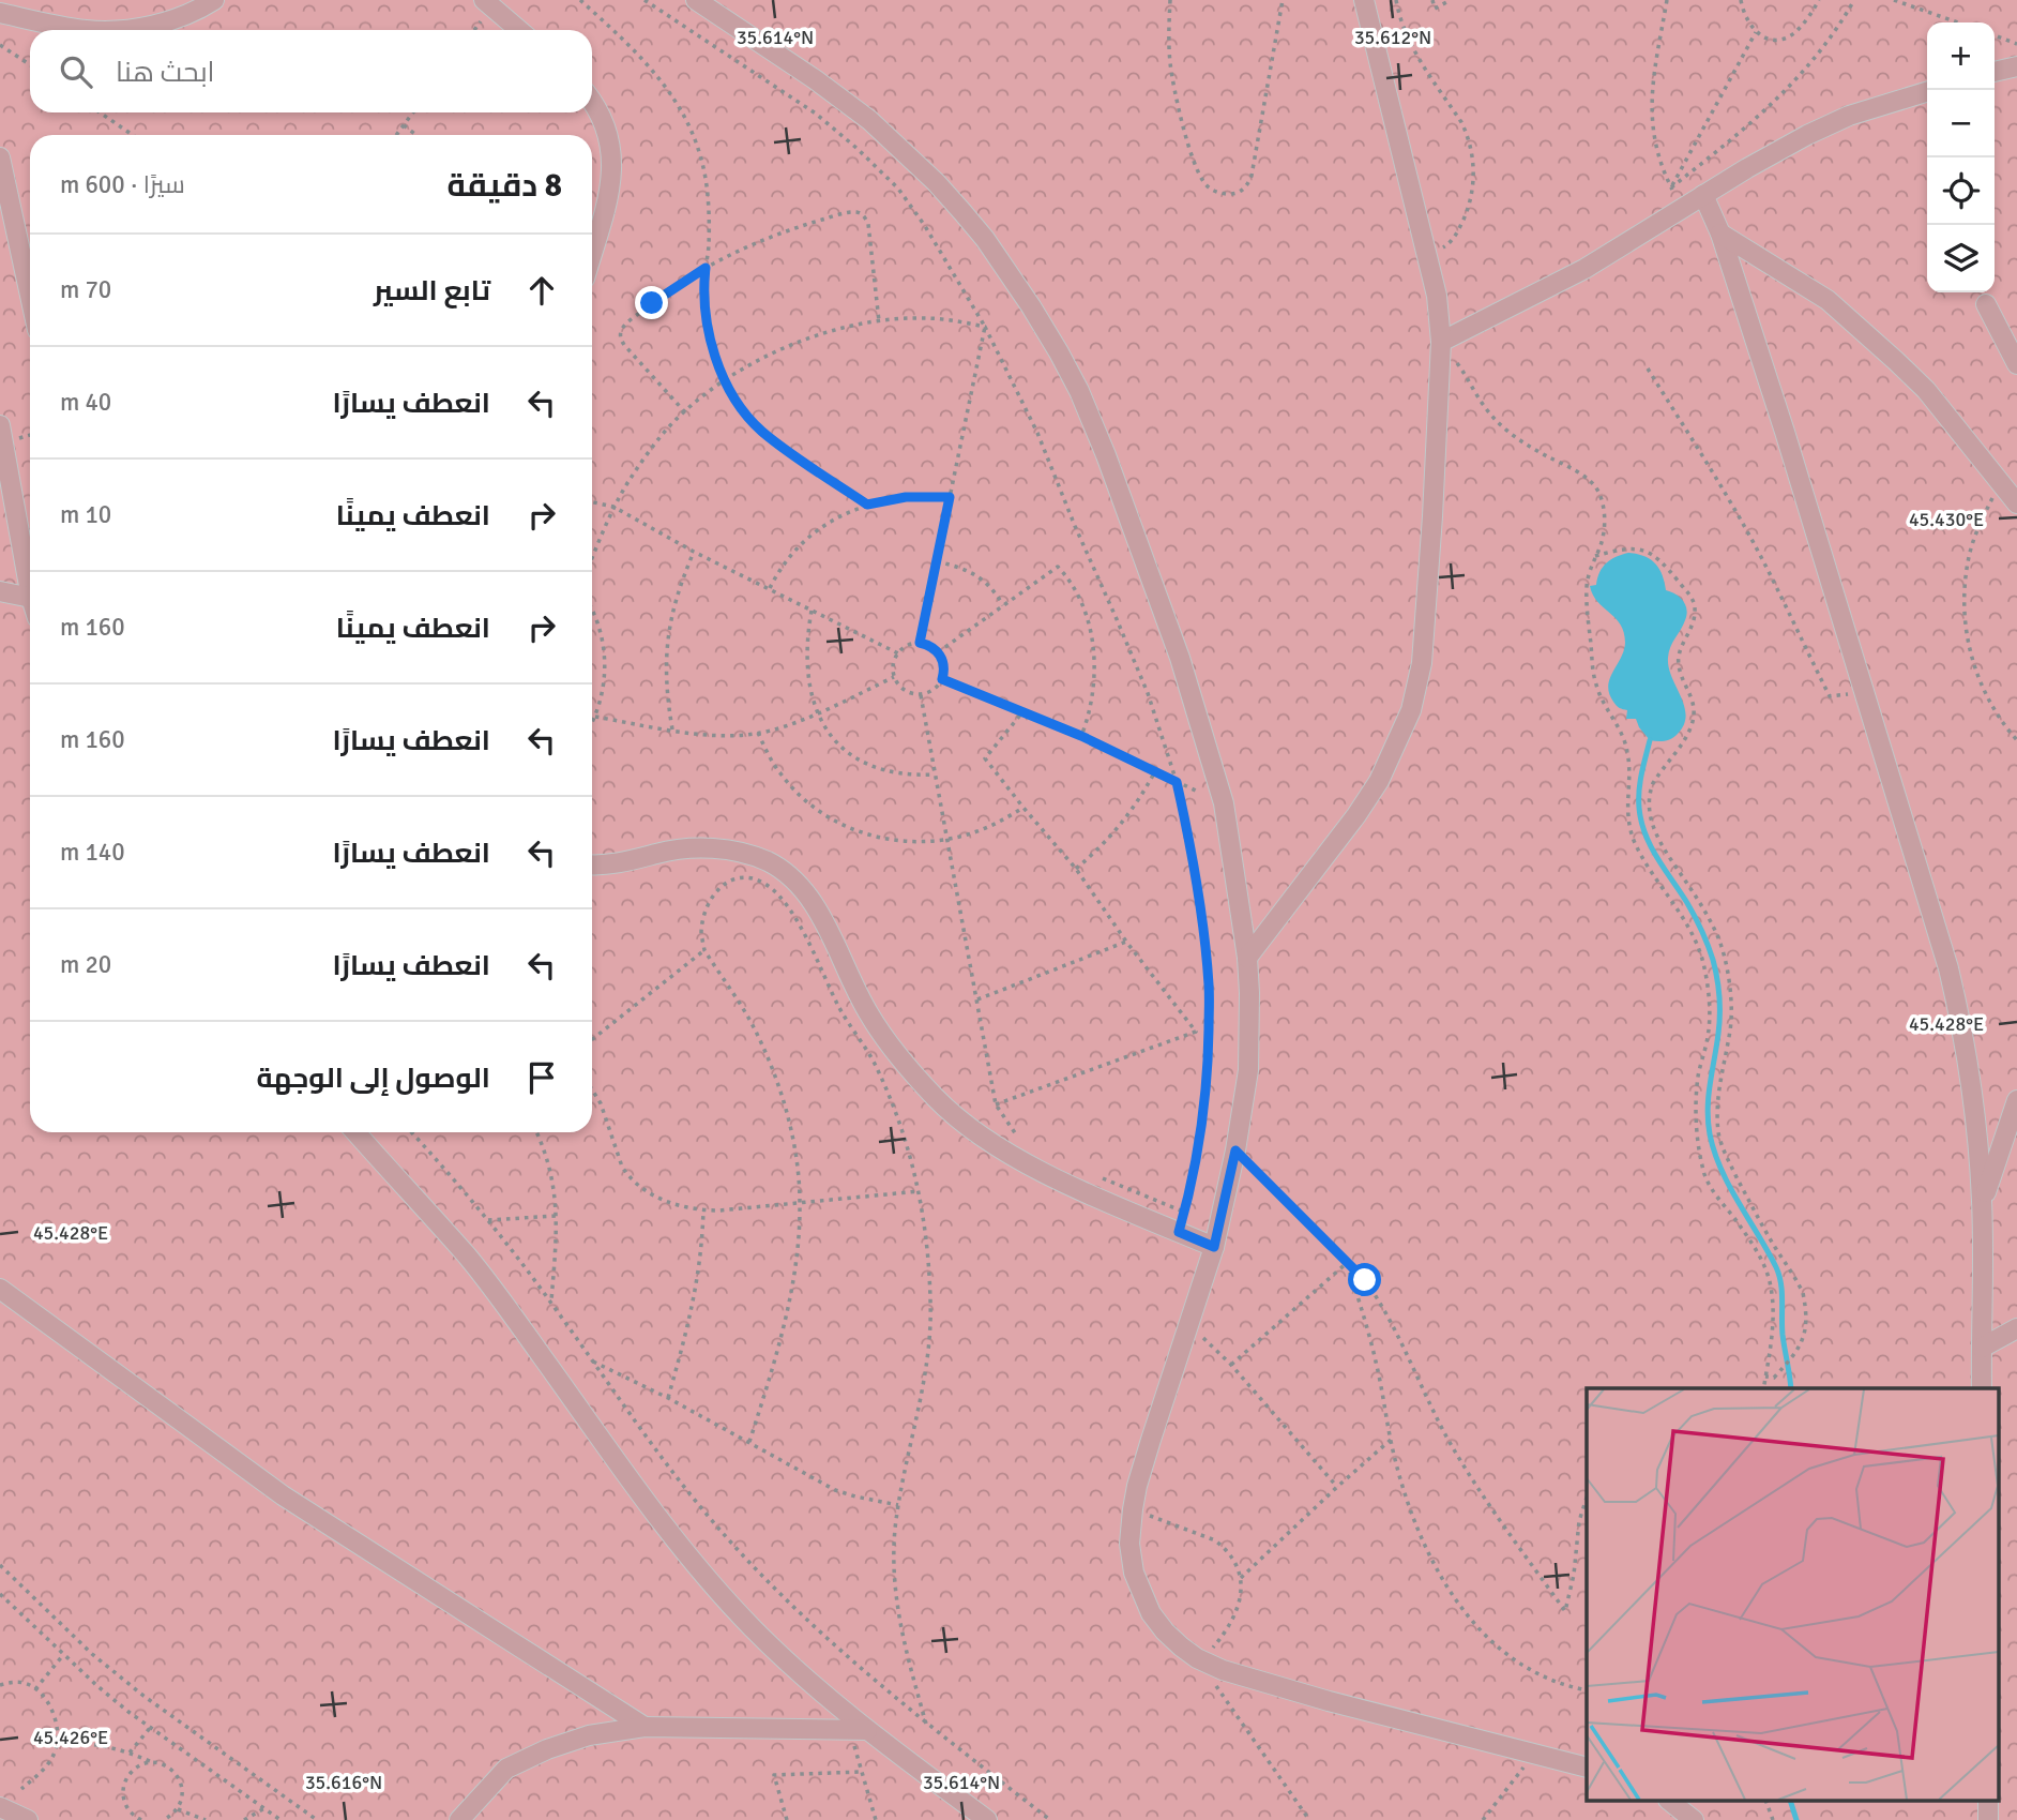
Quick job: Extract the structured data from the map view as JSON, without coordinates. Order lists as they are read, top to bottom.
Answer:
{
  "page": {
    "map_buttons": ["+", "−"],
    "search": "ابحث هنا",
    "heading": ["8 دقيقة", "سيرًا · 600 m"],
    "list": [
      ["تابع السير", "70 m"],
      ["انعطف يسارًا", "40 m"],
      ["انعطف يمينًا", "10 m"],
      ["انعطف يمينًا", "160 m"],
      ["انعطف يسارًا", "160 m"],
      ["انعطف يسارًا", "140 m"],
      ["انعطف يسارًا", "20 m"],
      "الوصول إلى الوجهة"
    ]
  },
  "coordinates": [
    "35.614°N",
    "35.612°N",
    "45.430°E",
    "45.428°E",
    "45.426°E",
    "35.616°N"
  ]
}
